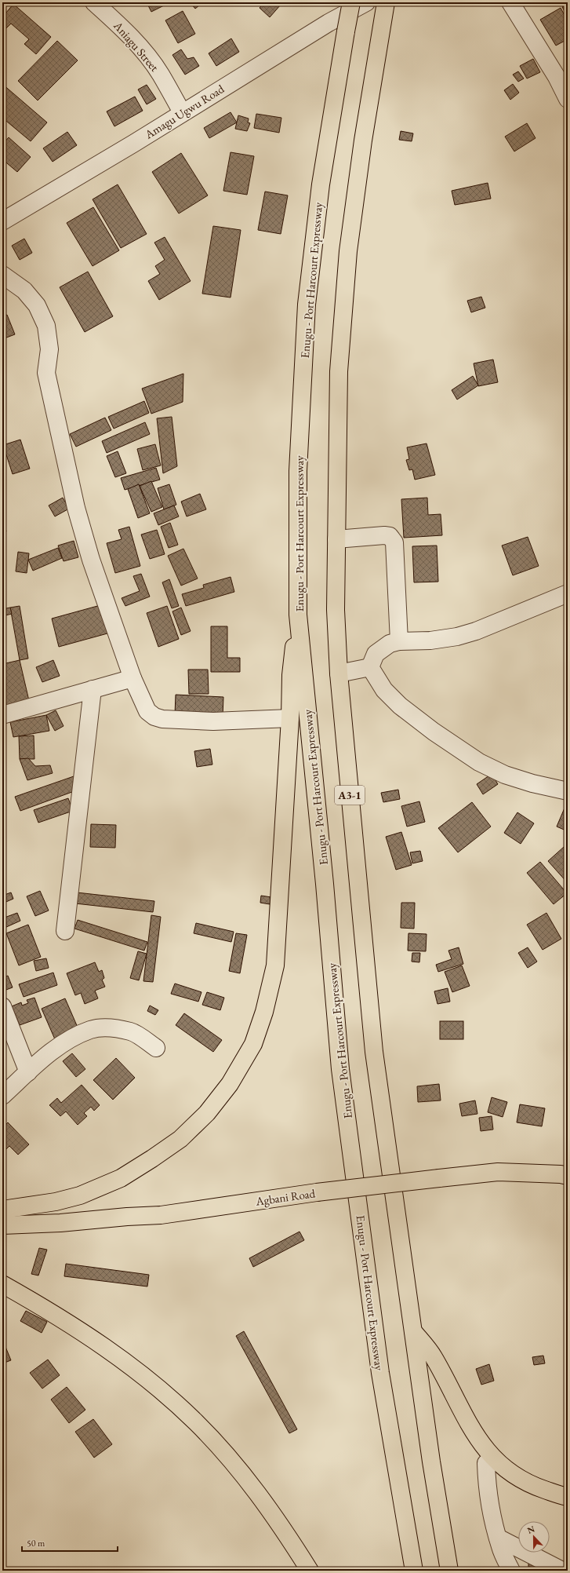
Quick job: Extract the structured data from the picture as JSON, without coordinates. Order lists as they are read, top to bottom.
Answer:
{
  "streets": {
    "main road": ["Enugu - Port Harcourt Expressway", "A3-1", "Agbani Road"],
    "street": ["Aniagu Street", "Amagu Ugwu Road"]
  },
  "crossings": [
    ["Aniagu Street", "Amagu Ugwu Road"]
  ],
  "scale_bar": "50 m",
  "north": "top"
}
